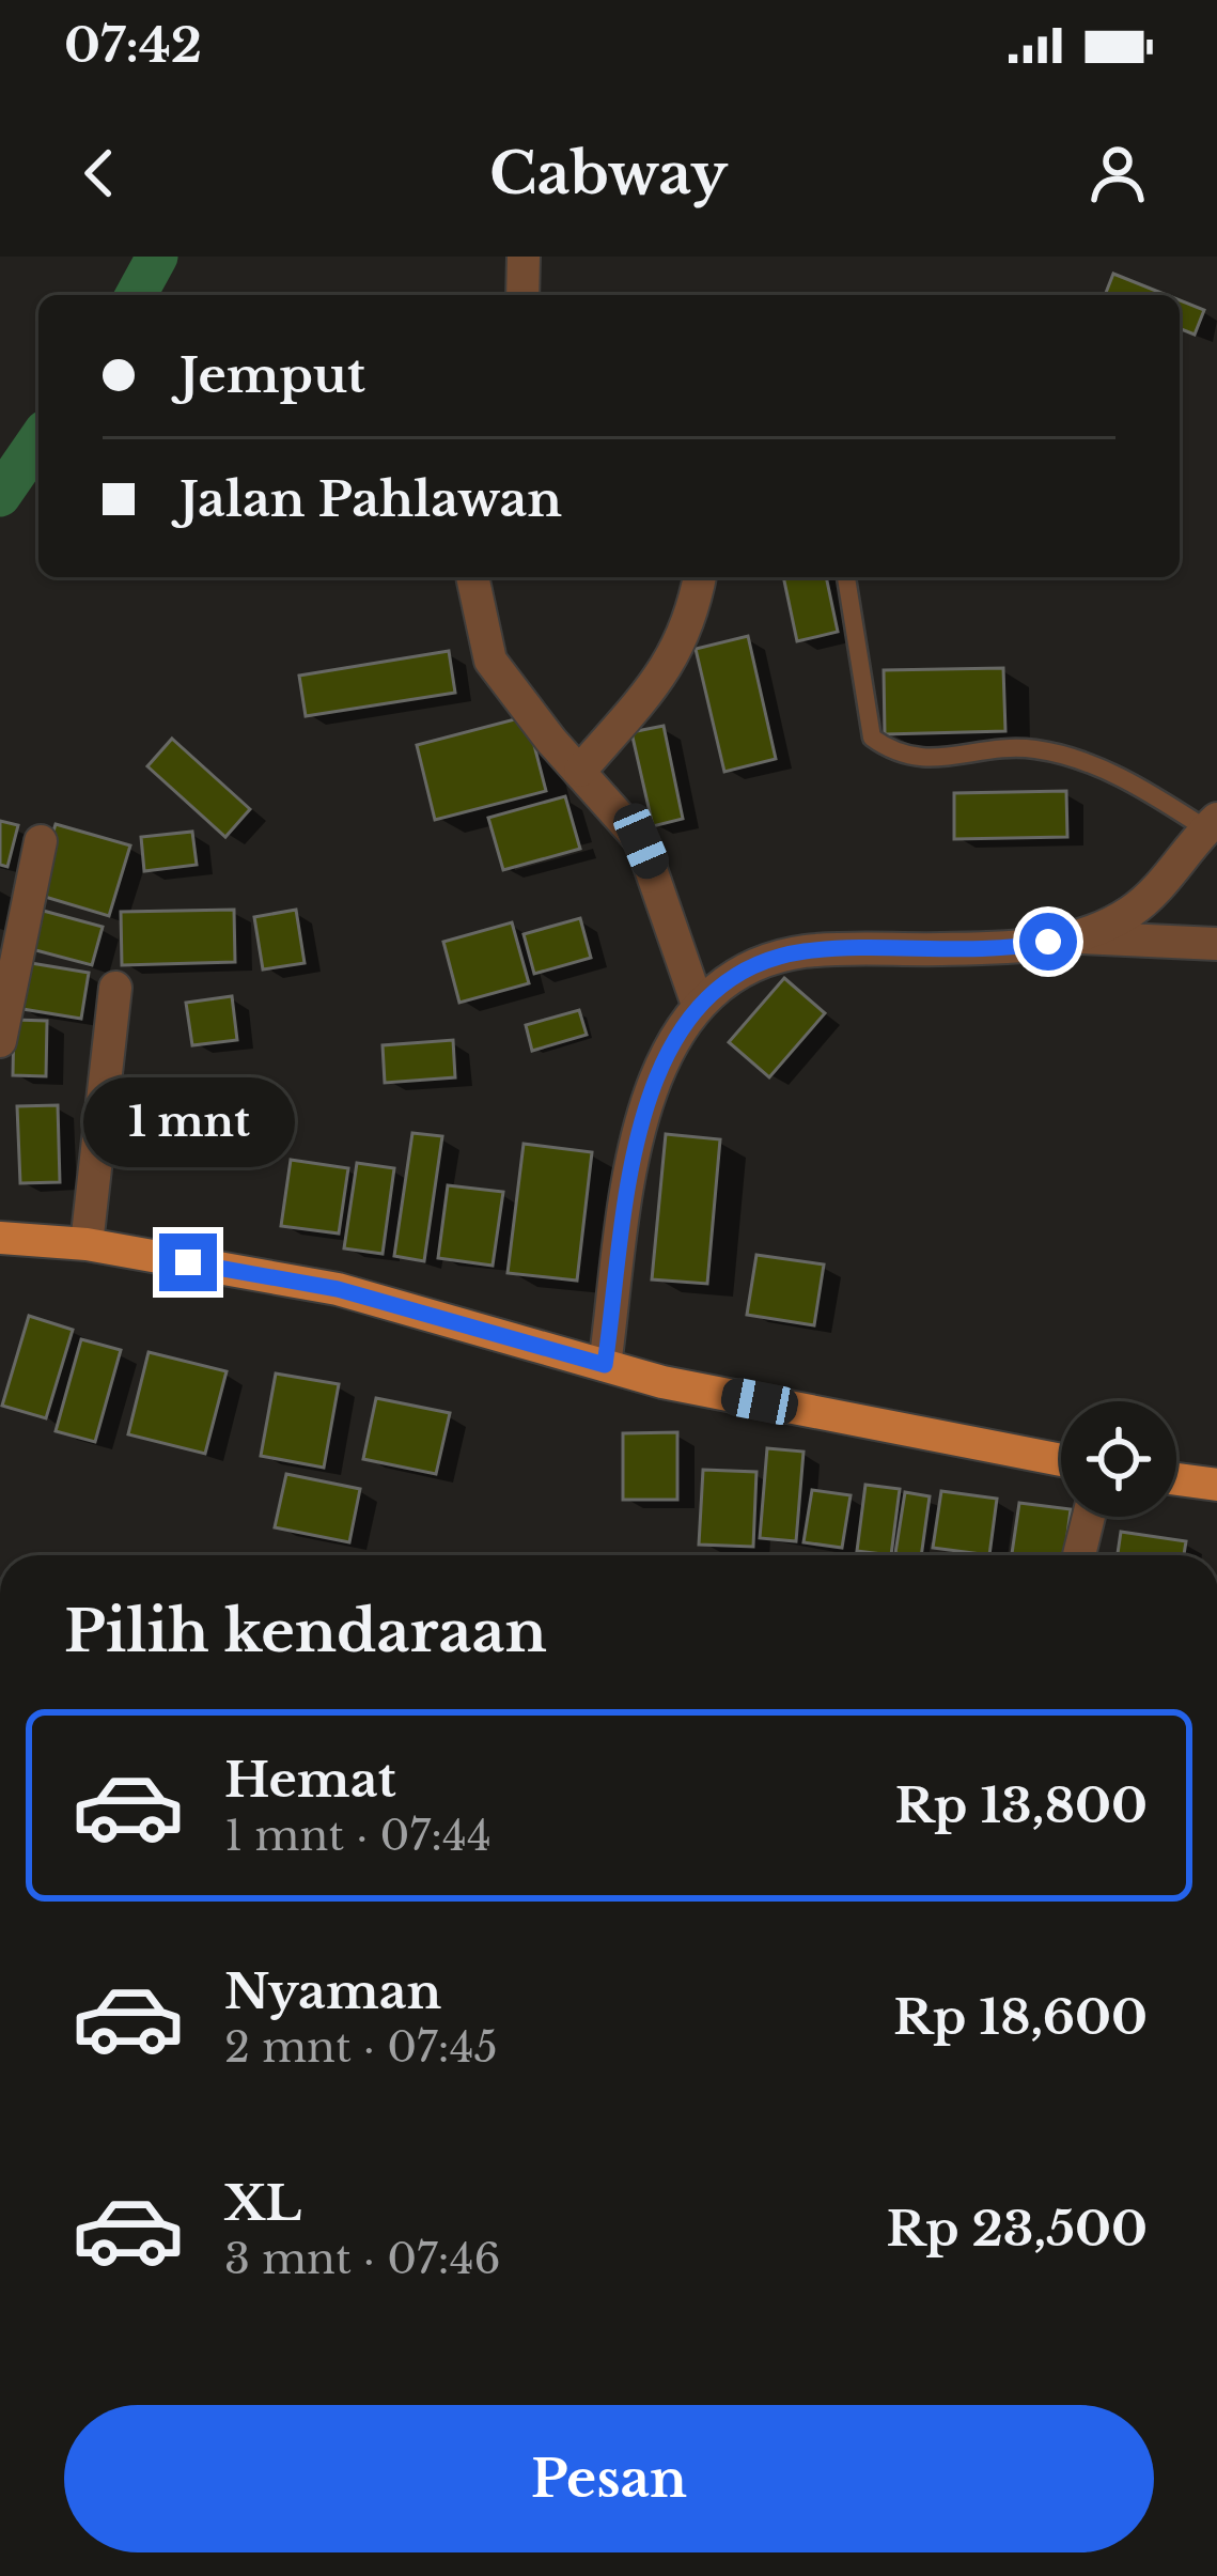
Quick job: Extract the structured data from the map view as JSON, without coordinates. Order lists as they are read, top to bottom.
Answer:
{
  "page": {
    "status": "07:42",
    "header": "Cabway",
    "banner": ["Jemput", "Jalan Pahlawan"],
    "bubble": "1 mnt",
    "heading": "Pilih kendaraan",
    "list": [
      {
        "name": "Hemat",
        "note": "1 mnt · 07:44",
        "value": "Rp 13,800"
      },
      {
        "name": "Nyaman",
        "note": "2 mnt · 07:45",
        "value": "Rp 18,600"
      },
      {
        "name": "XL",
        "note": "3 mnt · 07:46",
        "value": "Rp 23,500"
      }
    ],
    "buttons": "Pesan"
  }
}
